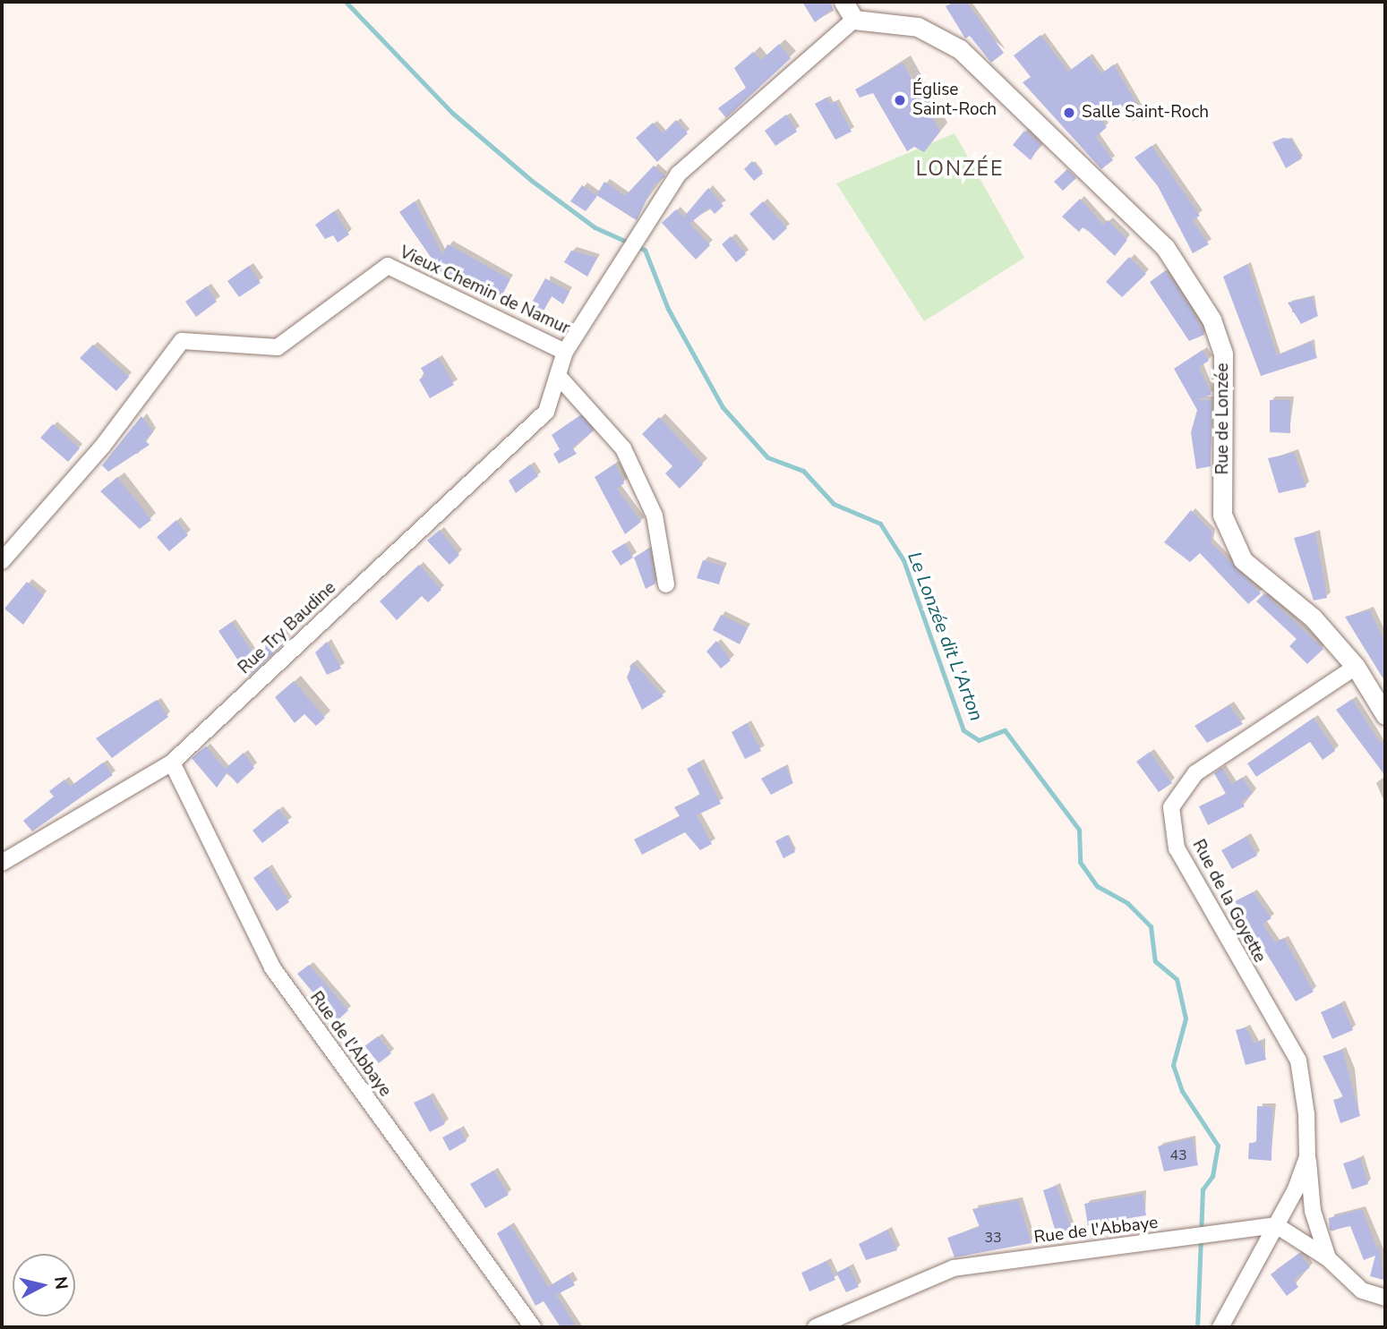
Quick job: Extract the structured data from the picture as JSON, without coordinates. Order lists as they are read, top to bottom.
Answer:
{
  "streets": {
    "street": [
      "Vieux Chemin de Namur",
      "Rue de Lonzée",
      "Rue Try Baudine",
      "Rue de la Goyette",
      "Rue de l'Abbaye"
    ]
  },
  "crossings": [
    ["Vieux Chemin de Namur", "Rue de Lonzée"],
    ["Vieux Chemin de Namur", "Rue Try Baudine"],
    ["Rue de Lonzée", "Rue de la Goyette"],
    ["Rue Try Baudine", "Rue de l'Abbaye"],
    ["Rue de la Goyette", "Rue de l'Abbaye"]
  ],
  "districts": ["LONZÉE"],
  "water": ["Le Lonzée dit L'Arton"],
  "places": ["Église Saint-Roch", "Salle Saint-Roch"],
  "house_numbers": ["43", "33"],
  "north": "right"
}
